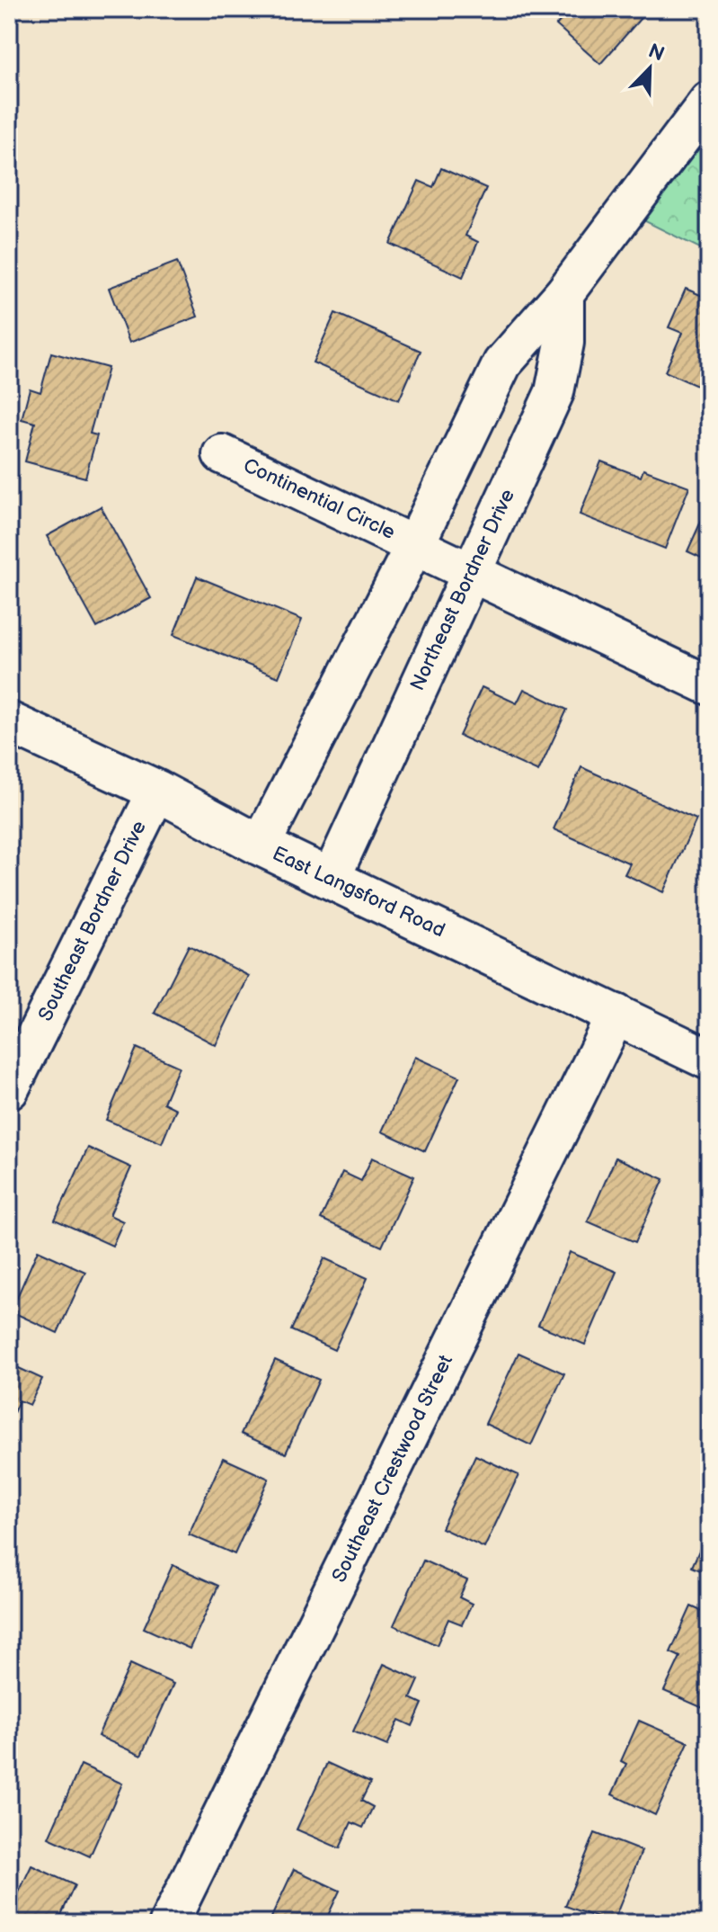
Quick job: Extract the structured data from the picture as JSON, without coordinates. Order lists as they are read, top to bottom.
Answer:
{
  "streets": {
    "street": [
      "Continential Circle",
      "Northeast Bordner Drive",
      "East Langsford Road",
      "Southeast Bordner Drive",
      "Southeast Crestwood Street"
    ]
  },
  "crossings": [
    ["Continential Circle", "Northeast Bordner Drive"],
    ["Northeast Bordner Drive", "East Langsford Road"],
    ["East Langsford Road", "Southeast Bordner Drive"],
    ["East Langsford Road", "Southeast Crestwood Street"]
  ],
  "north": "top right"
}
